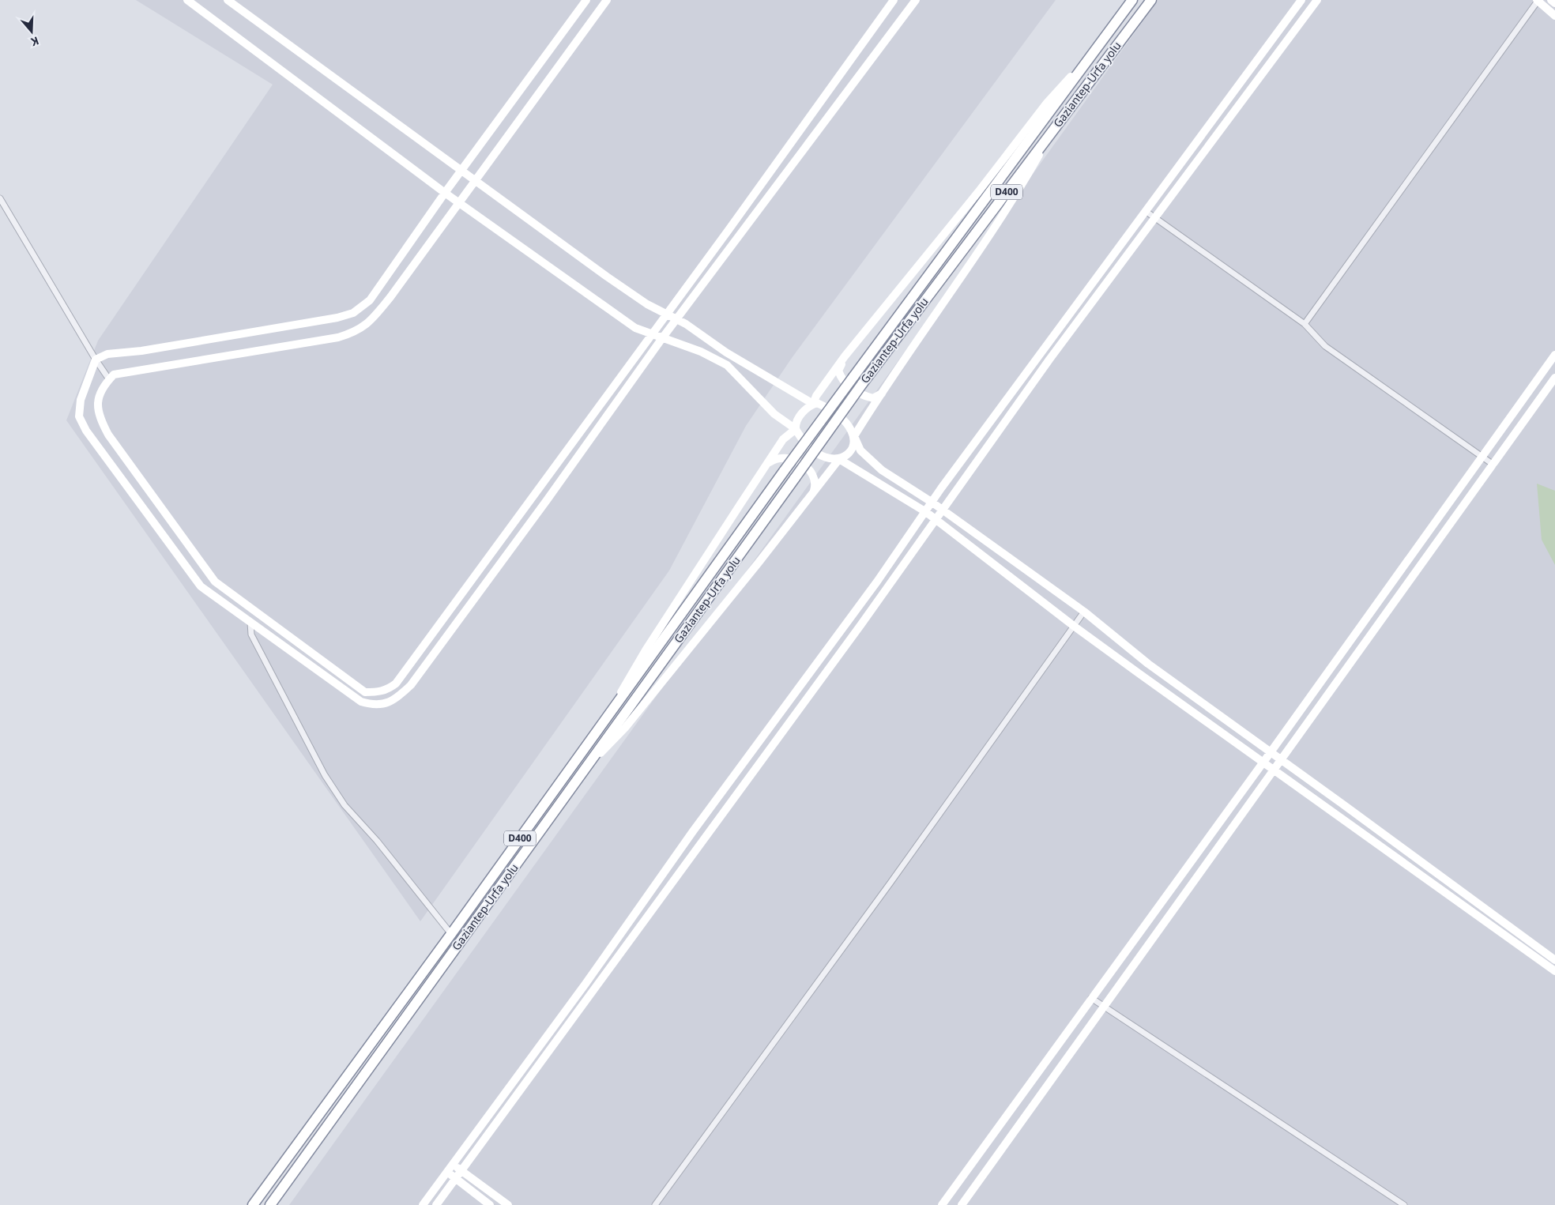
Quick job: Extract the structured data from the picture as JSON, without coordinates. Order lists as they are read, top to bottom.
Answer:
{
  "streets": {
    "highway": ["Gaziantep-Urfa yolu", "D400"]
  },
  "north": "bottom"
}
